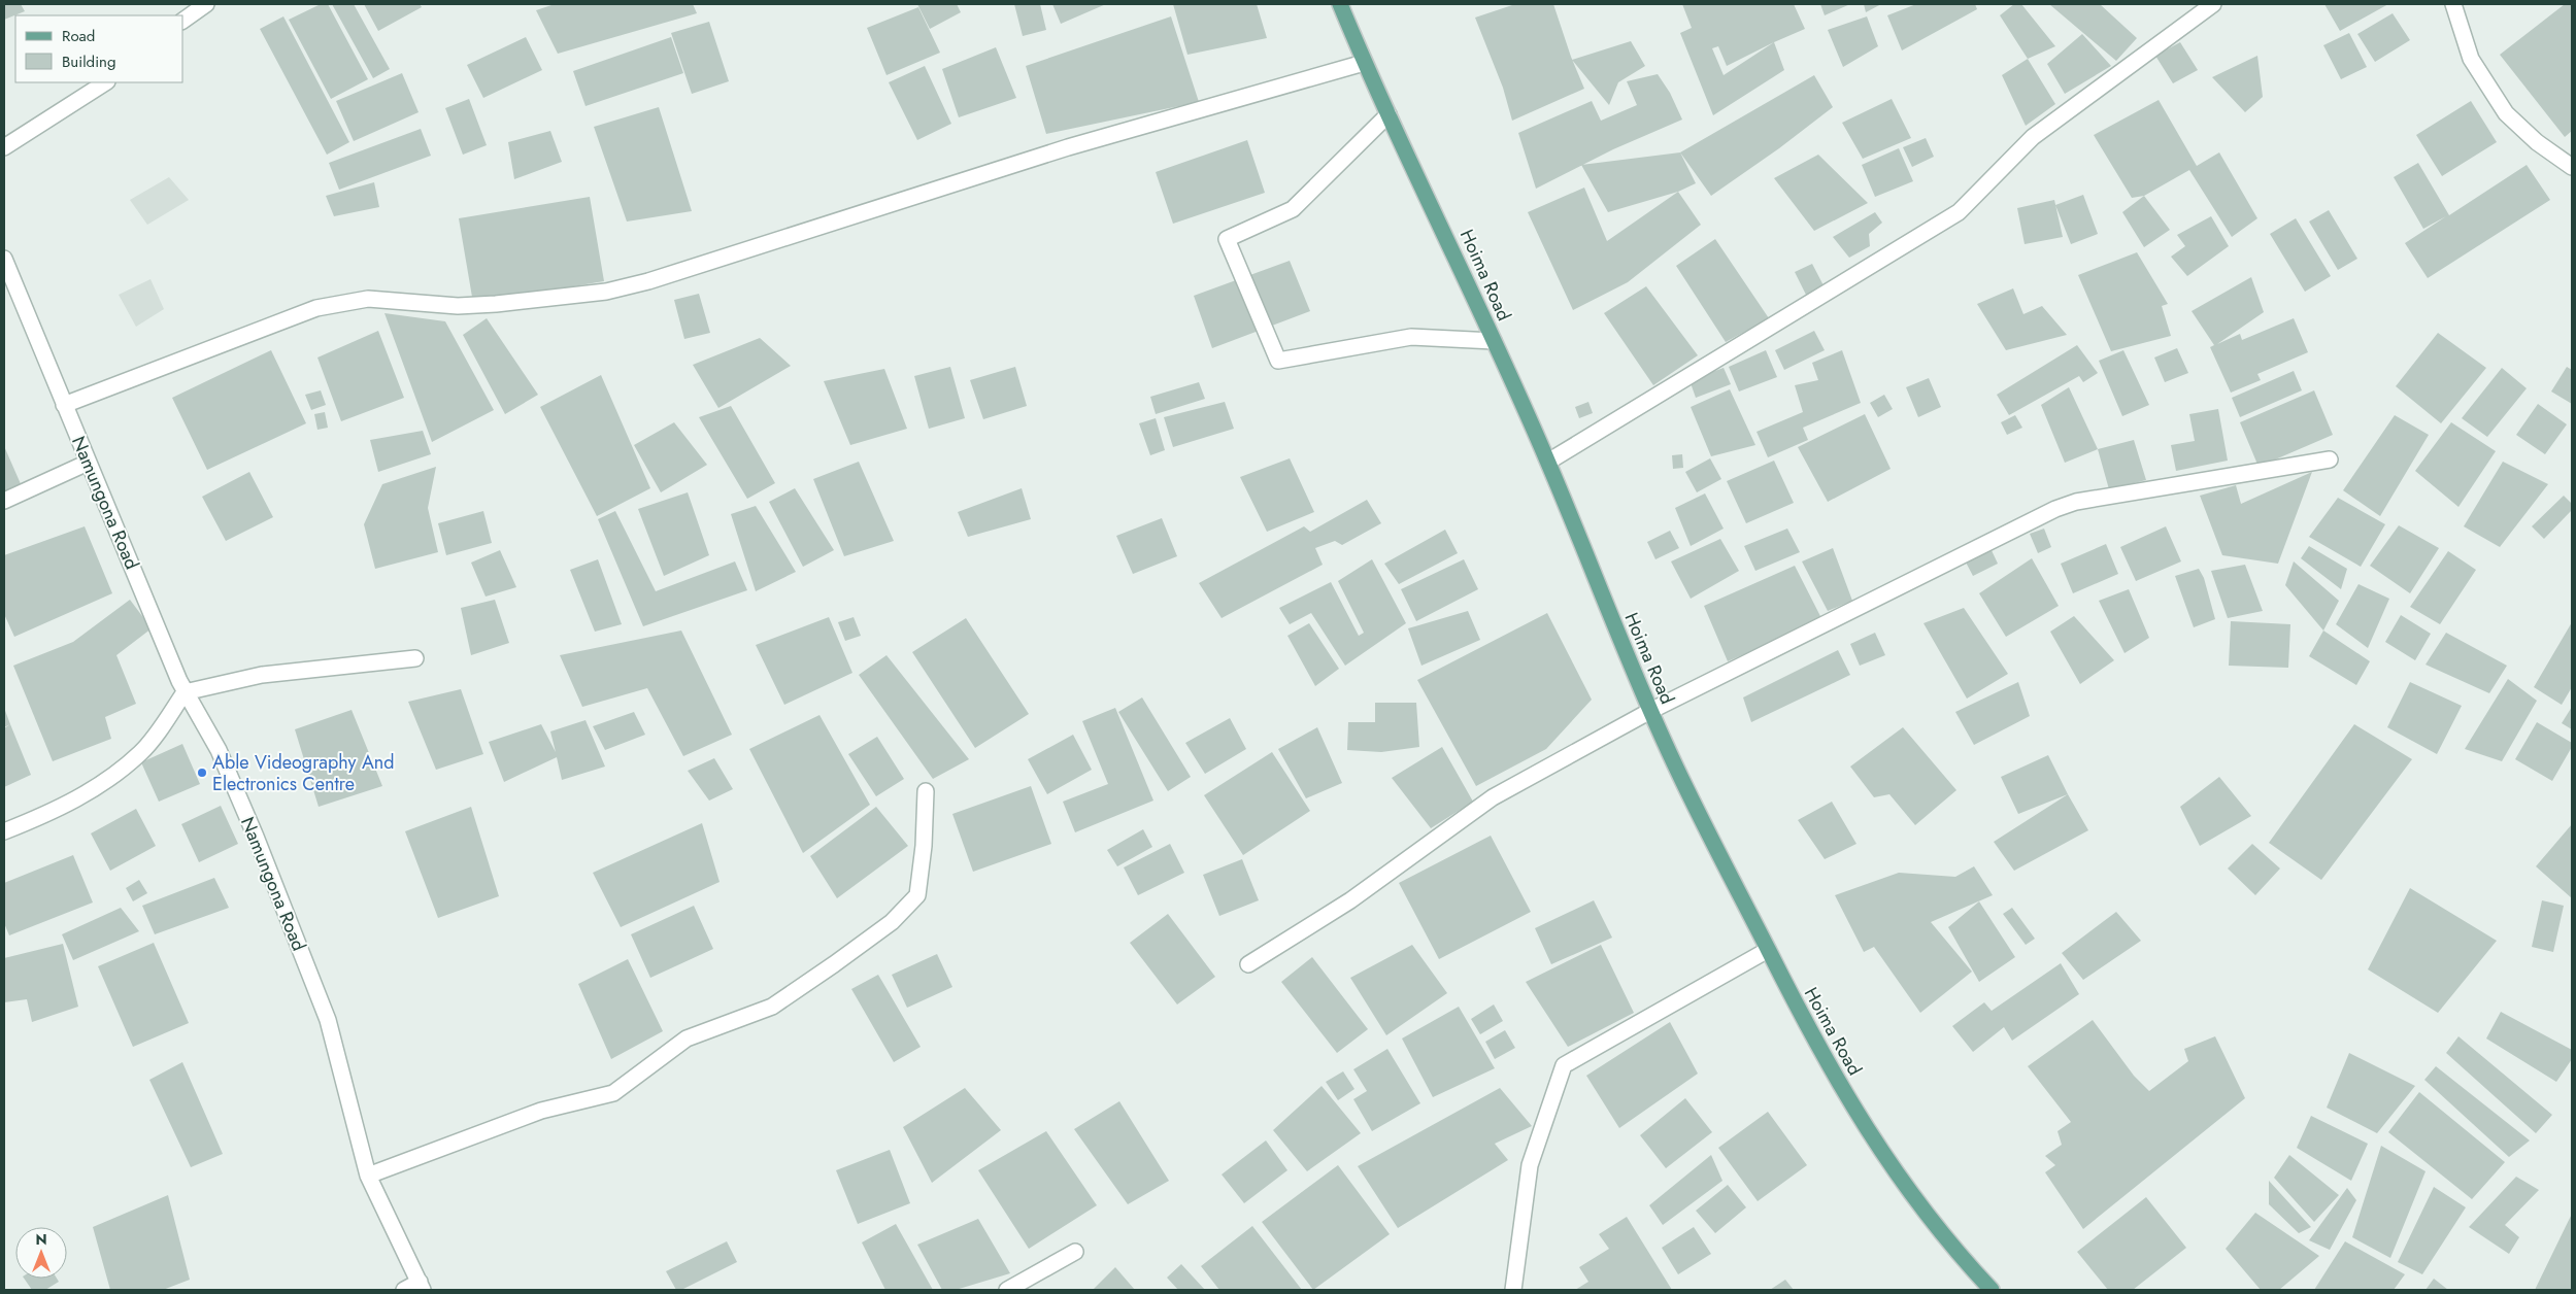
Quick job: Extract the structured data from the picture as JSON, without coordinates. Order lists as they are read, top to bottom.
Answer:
{
  "streets": {
    "main road": ["Hoima Road"],
    "street": ["Namungona Road"]
  },
  "places": ["Able Videography And Electronics Centre"],
  "legend": ["Road", "Building"],
  "north": "top"
}
